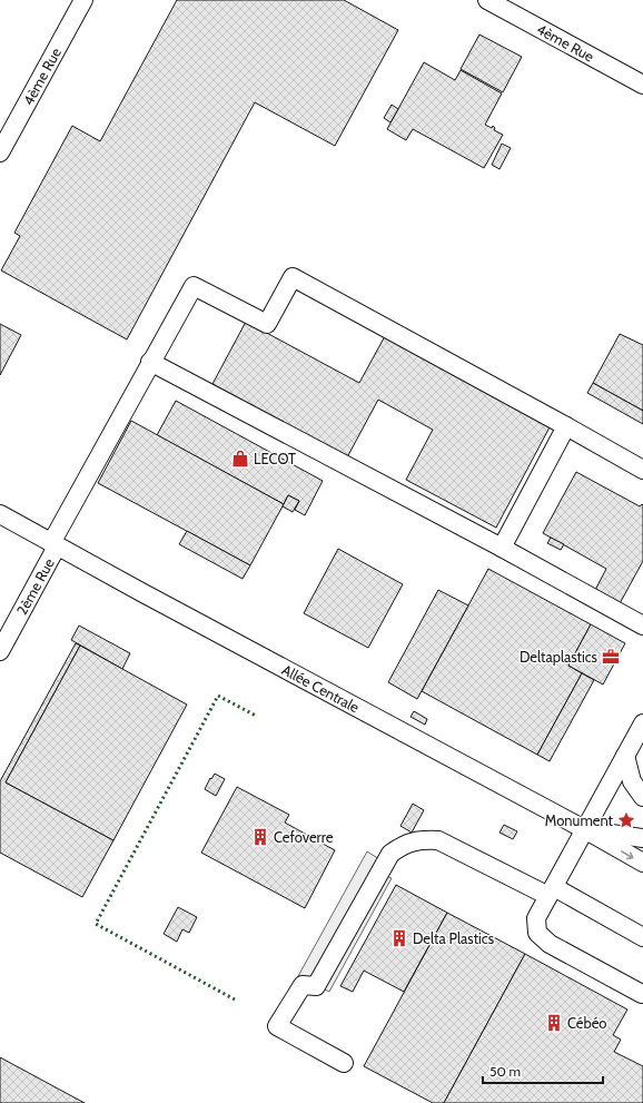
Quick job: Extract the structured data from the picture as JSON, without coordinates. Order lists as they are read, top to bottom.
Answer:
{
  "streets": {
    "street": ["4ème Rue", "2ème Rue", "Allée Centrale"]
  },
  "crossings": [
    ["2ème Rue", "Allée Centrale"]
  ],
  "places": {
    "shop": ["LECOT"],
    "office": ["Deltaplastics"],
    "place": ["Monument"],
    "building": ["Cefoverre", "Delta Plastics", "Cébéo"]
  },
  "scale_bar": "50 m"
}
